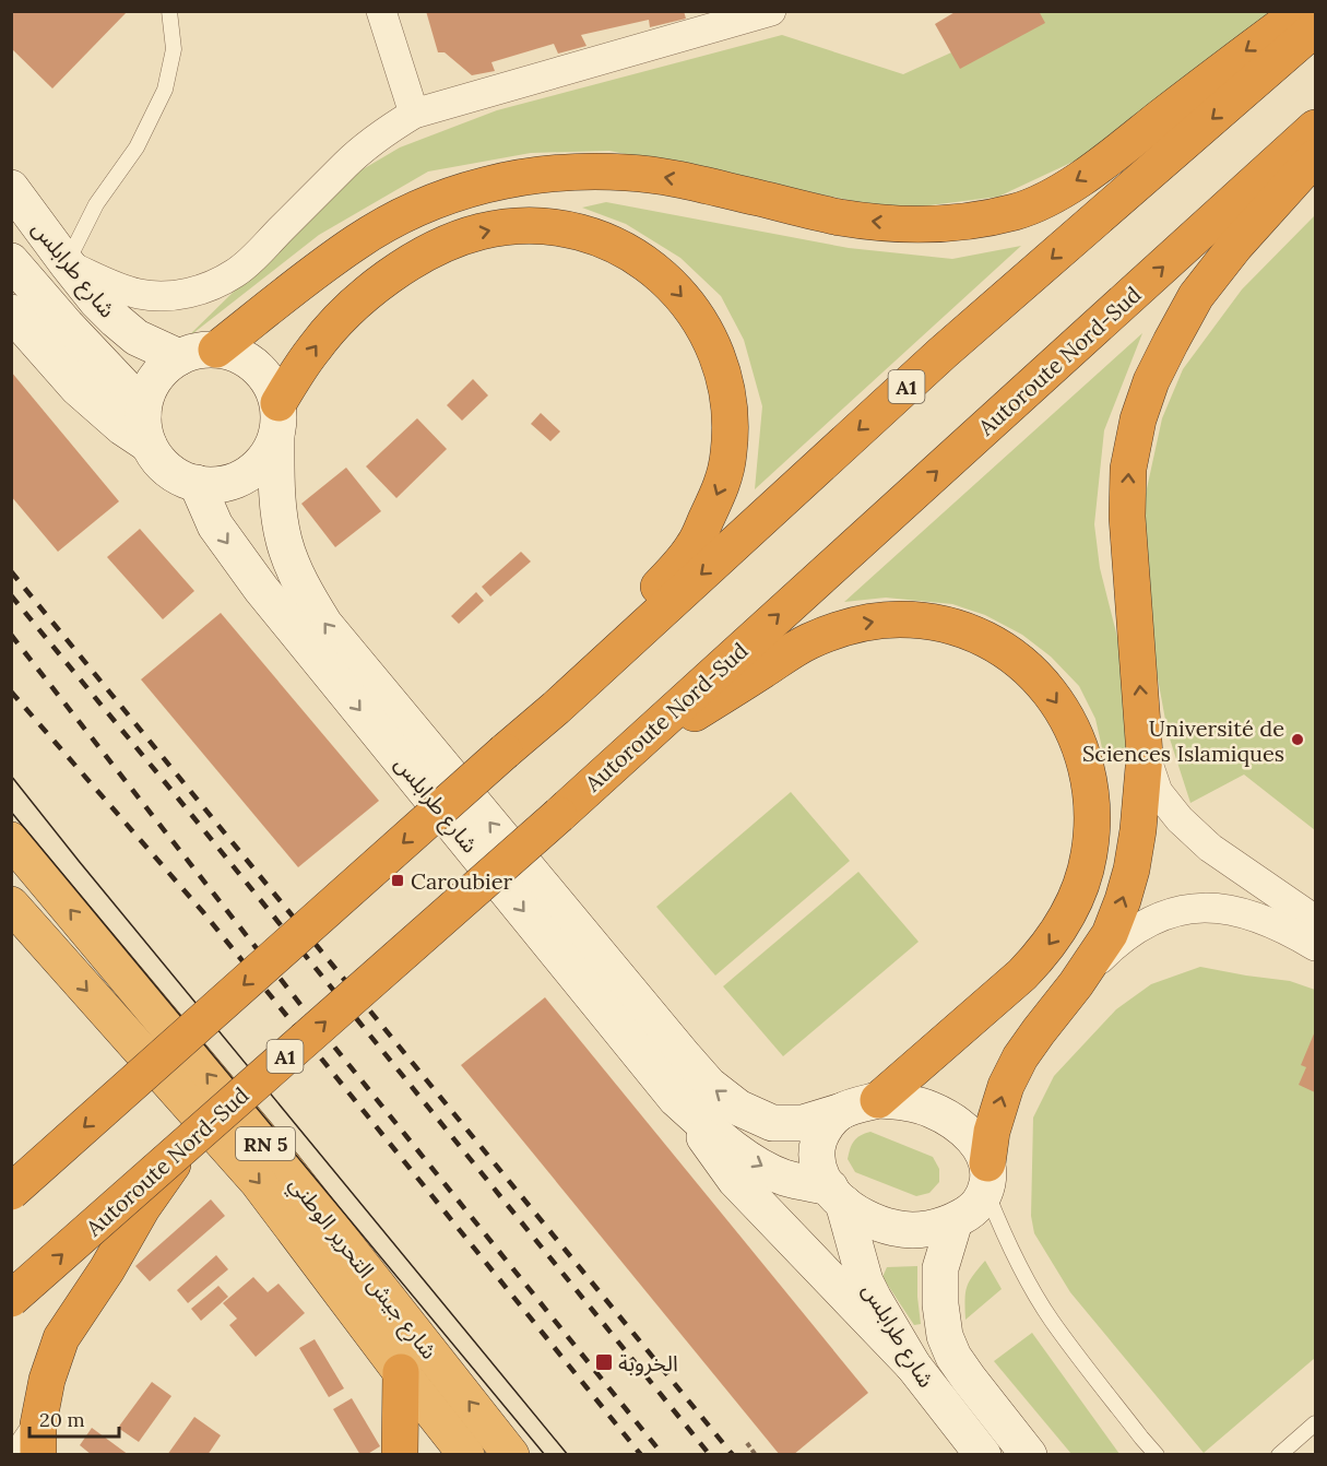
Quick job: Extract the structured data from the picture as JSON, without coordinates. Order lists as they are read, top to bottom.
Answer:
{
  "streets": {
    "highway": [
      "Autoroute Nord-Sud",
      "A1",
      "RN 5",
      "شارع جيش التحرير الوطني"
    ],
    "main road": ["شارع طرابلس"]
  },
  "places": {
    "other": ["Université de Sciences Islamiques"],
    "transit": ["Caroubier", "الخروبة"]
  },
  "scale_bar": "20 m"
}
